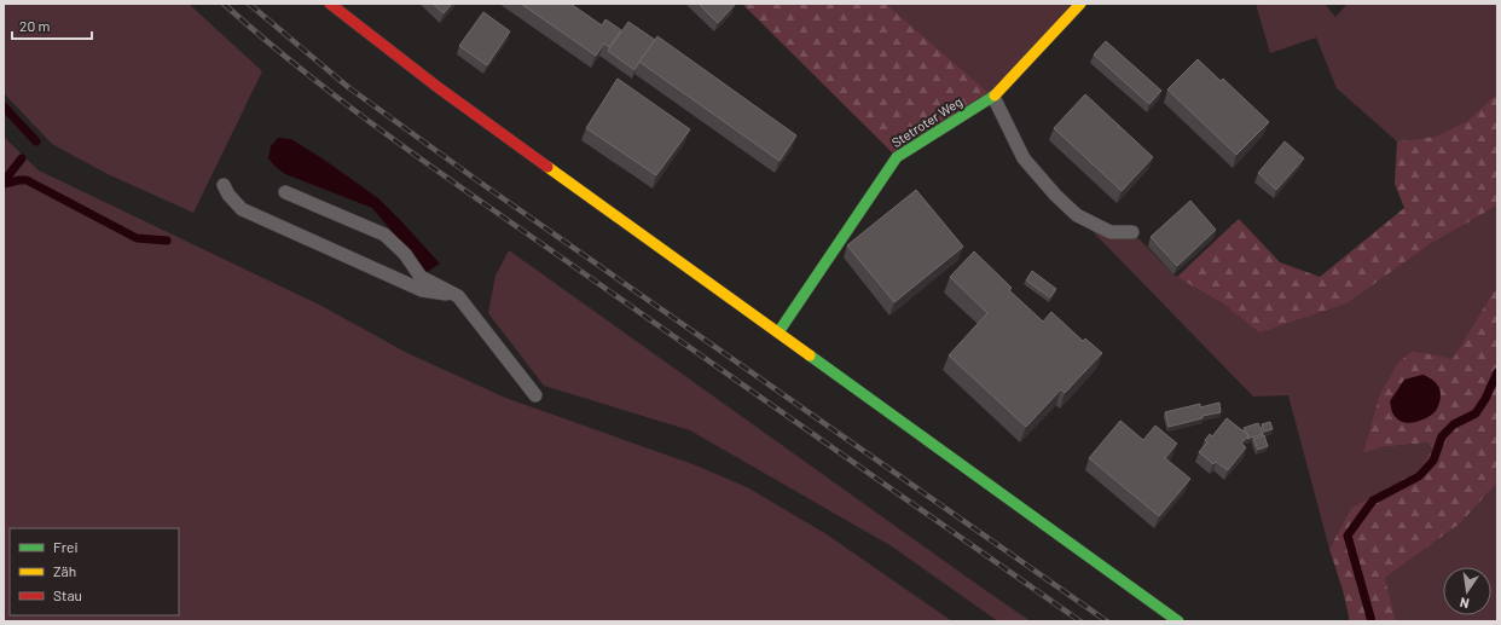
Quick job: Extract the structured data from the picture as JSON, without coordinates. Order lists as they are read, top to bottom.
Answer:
{
  "streets": {
    "main road": ["Stetroter Weg"]
  },
  "legend": ["Frei", "Zäh", "Stau"],
  "scale_bar": "20 m",
  "north": "bottom"
}
